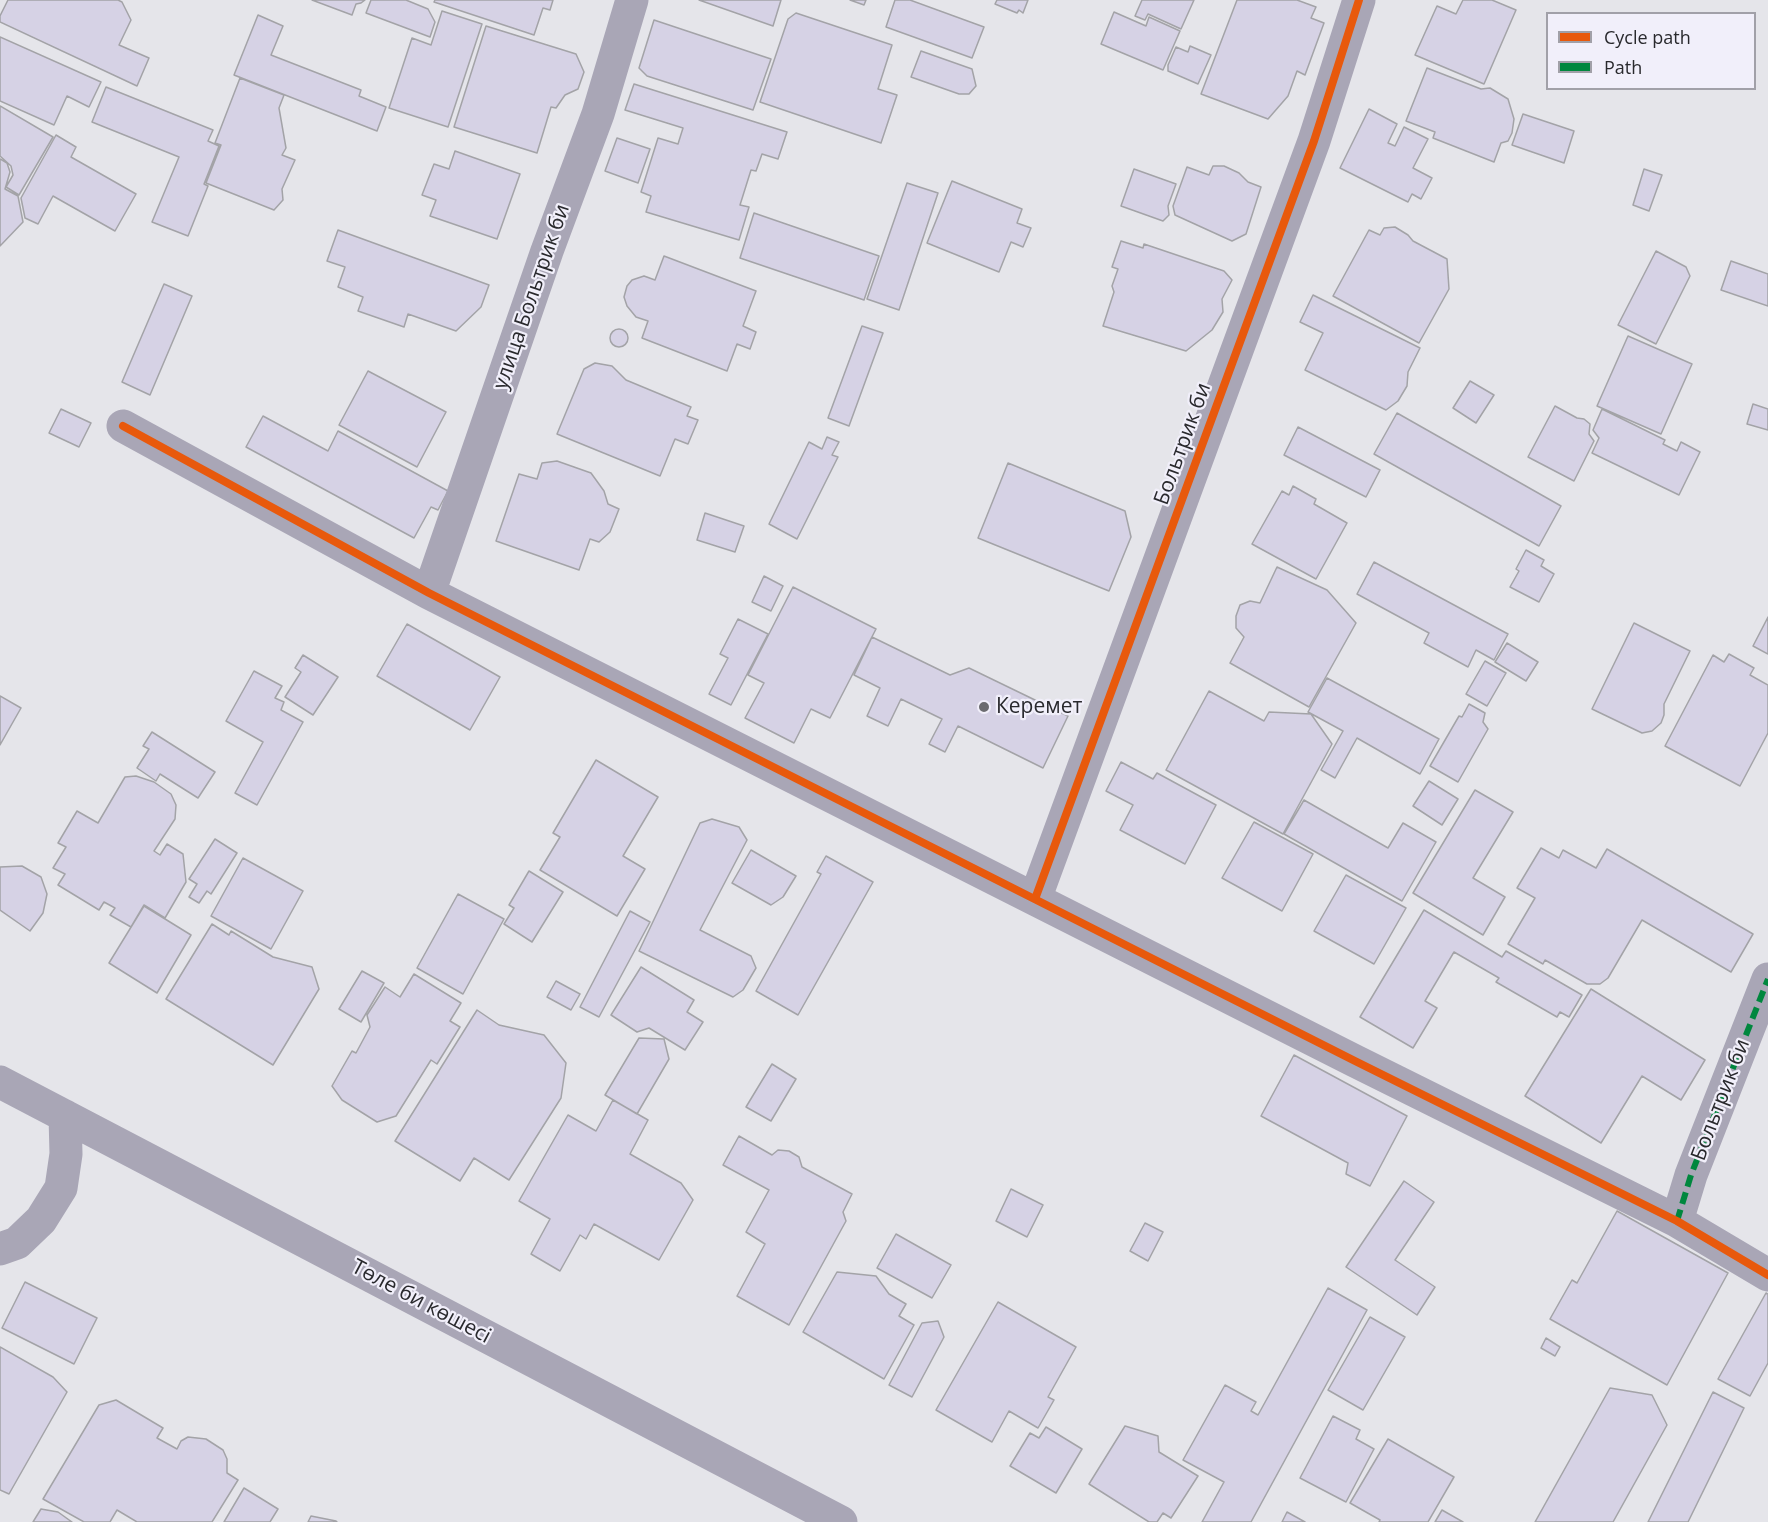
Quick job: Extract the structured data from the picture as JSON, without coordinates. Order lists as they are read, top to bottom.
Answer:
{
  "streets": {
    "street": ["улица Больтрик би", "Больтрик би", "Төле би көшесі"]
  },
  "places": ["Керемет"],
  "legend": ["Cycle path", "Path"]
}
